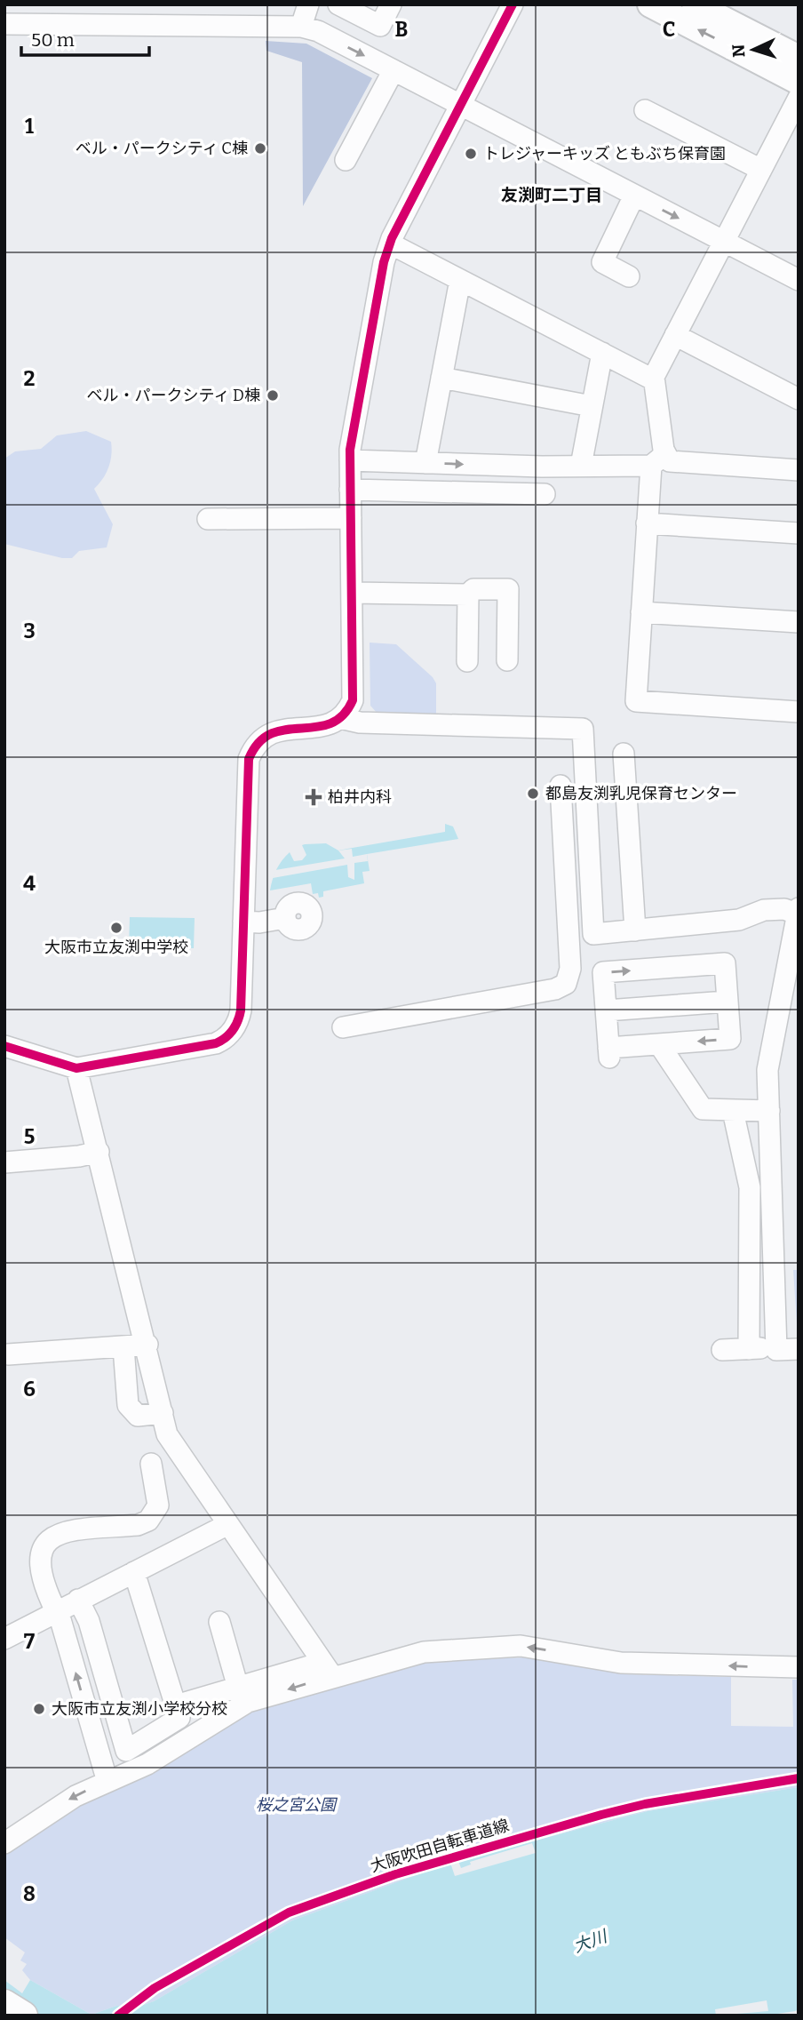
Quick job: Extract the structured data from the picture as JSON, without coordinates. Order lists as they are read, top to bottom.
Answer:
{
  "streets": {
    "cycle path": ["大阪吹田自転車道線"]
  },
  "districts": ["友渕町二丁目"],
  "water": ["大川"],
  "parks": ["桜之宮公園"],
  "places": {
    "other": [
      "ベル・パークシティ C棟",
      "トレジャーキッズ ともぶち保育園",
      "ベル・パークシティ D棟",
      "都島友渕乳児保育センター",
      "大阪市立友渕中学校",
      "大阪市立友渕小学校分校"
    ],
    "health": ["柏井内科"]
  },
  "scale_bar": "50 m",
  "north": "left",
  "grid": {
    "columns": ["B", "C"],
    "rows": [
      "1",
      "2",
      "3",
      "4",
      "5",
      "6",
      "7",
      "8"
    ]
  }
}
